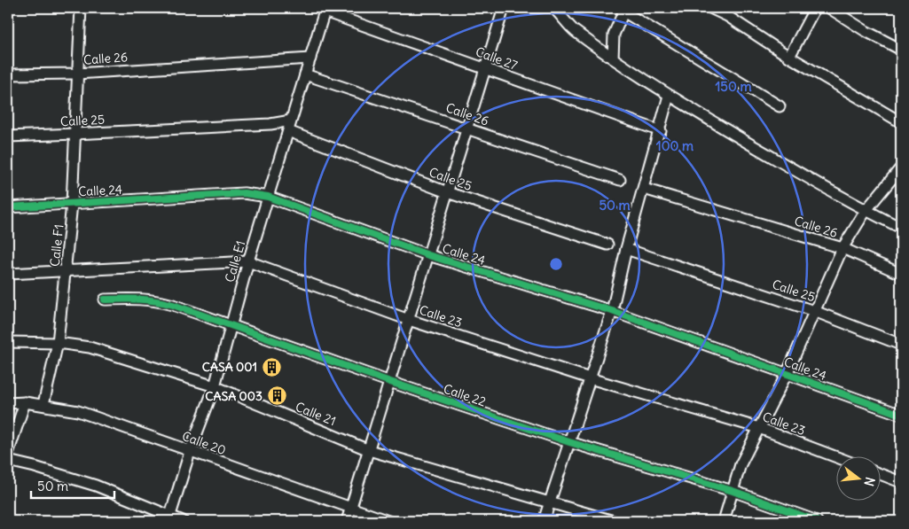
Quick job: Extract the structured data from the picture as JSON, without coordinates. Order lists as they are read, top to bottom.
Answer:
{
  "streets": {
    "street": [
      "Calle 26",
      "Calle 27",
      "Calle 25",
      "Calle 24",
      "Calle F1",
      "Calle E1",
      "Calle 23",
      "Calle 22",
      "Calle 21",
      "Calle 20"
    ]
  },
  "crossings": [
    ["Calle 26", "Calle F1"],
    ["Calle 26", "Calle E1"],
    ["Calle 27", "Calle E1"],
    ["Calle 25", "Calle F1"],
    ["Calle 25", "Calle E1"],
    ["Calle 24", "Calle F1"],
    ["Calle 24", "Calle E1"],
    ["Calle F1", "Calle 23"],
    ["Calle F1", "Calle 21"],
    ["Calle F1", "Calle 20"],
    ["Calle E1", "Calle 23"],
    ["Calle E1", "Calle 22"],
    ["Calle E1", "Calle 21"],
    ["Calle E1", "Calle 20"]
  ],
  "places": {
    "building": ["CASA 001", "CASA 003"]
  },
  "scale_bar": "50 m",
  "north": "right",
  "rings": ["150 m", "100 m", "50 m"]
}
